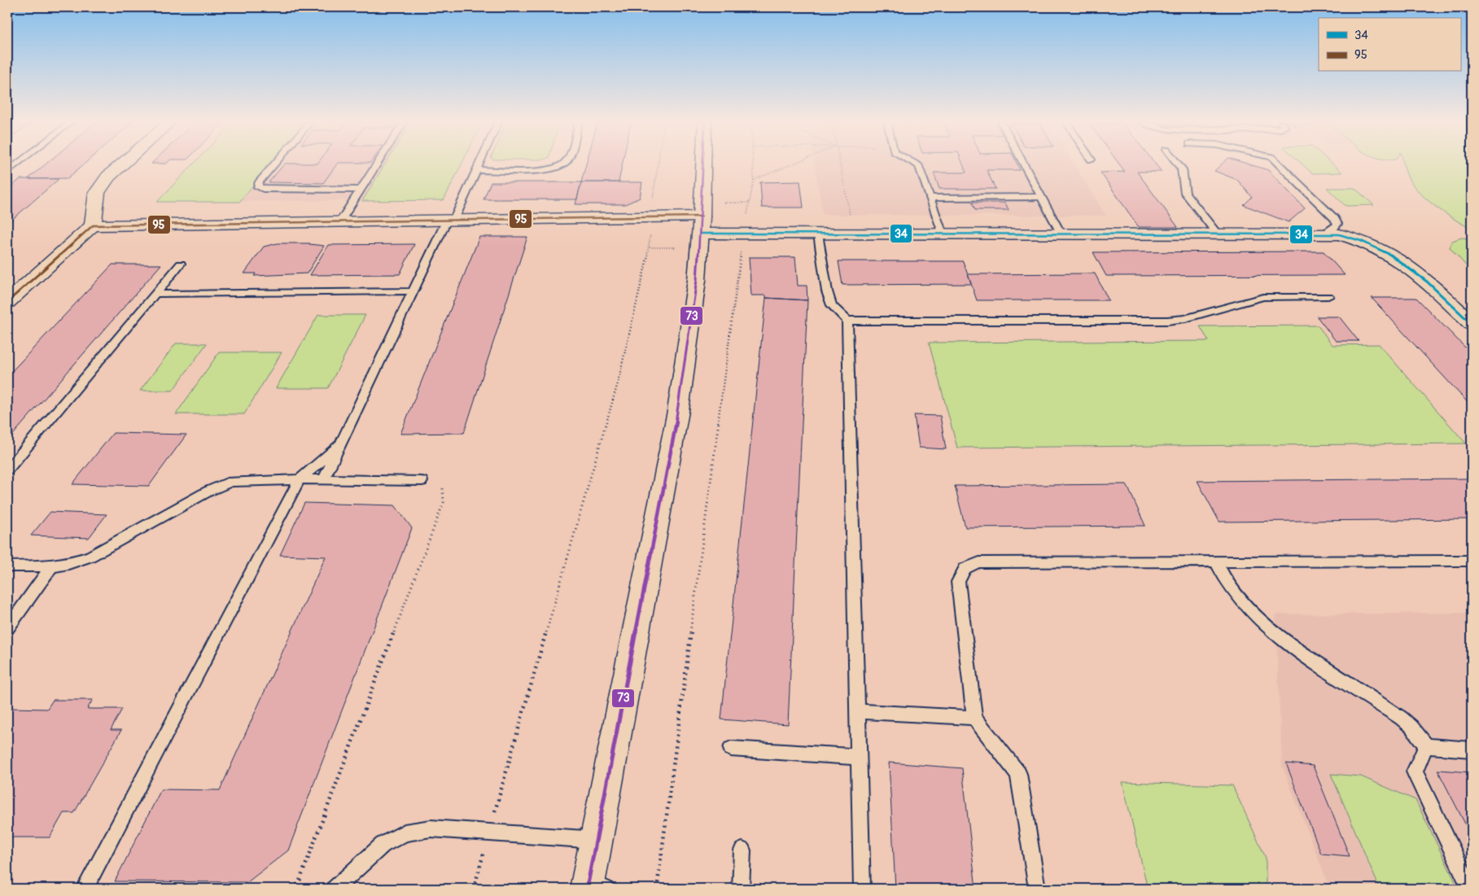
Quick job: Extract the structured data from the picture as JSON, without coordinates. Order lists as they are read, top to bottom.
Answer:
{
  "lines": ["transit line 73", "transit line 95", "transit line 34"],
  "legend": ["34", "95"]
}
